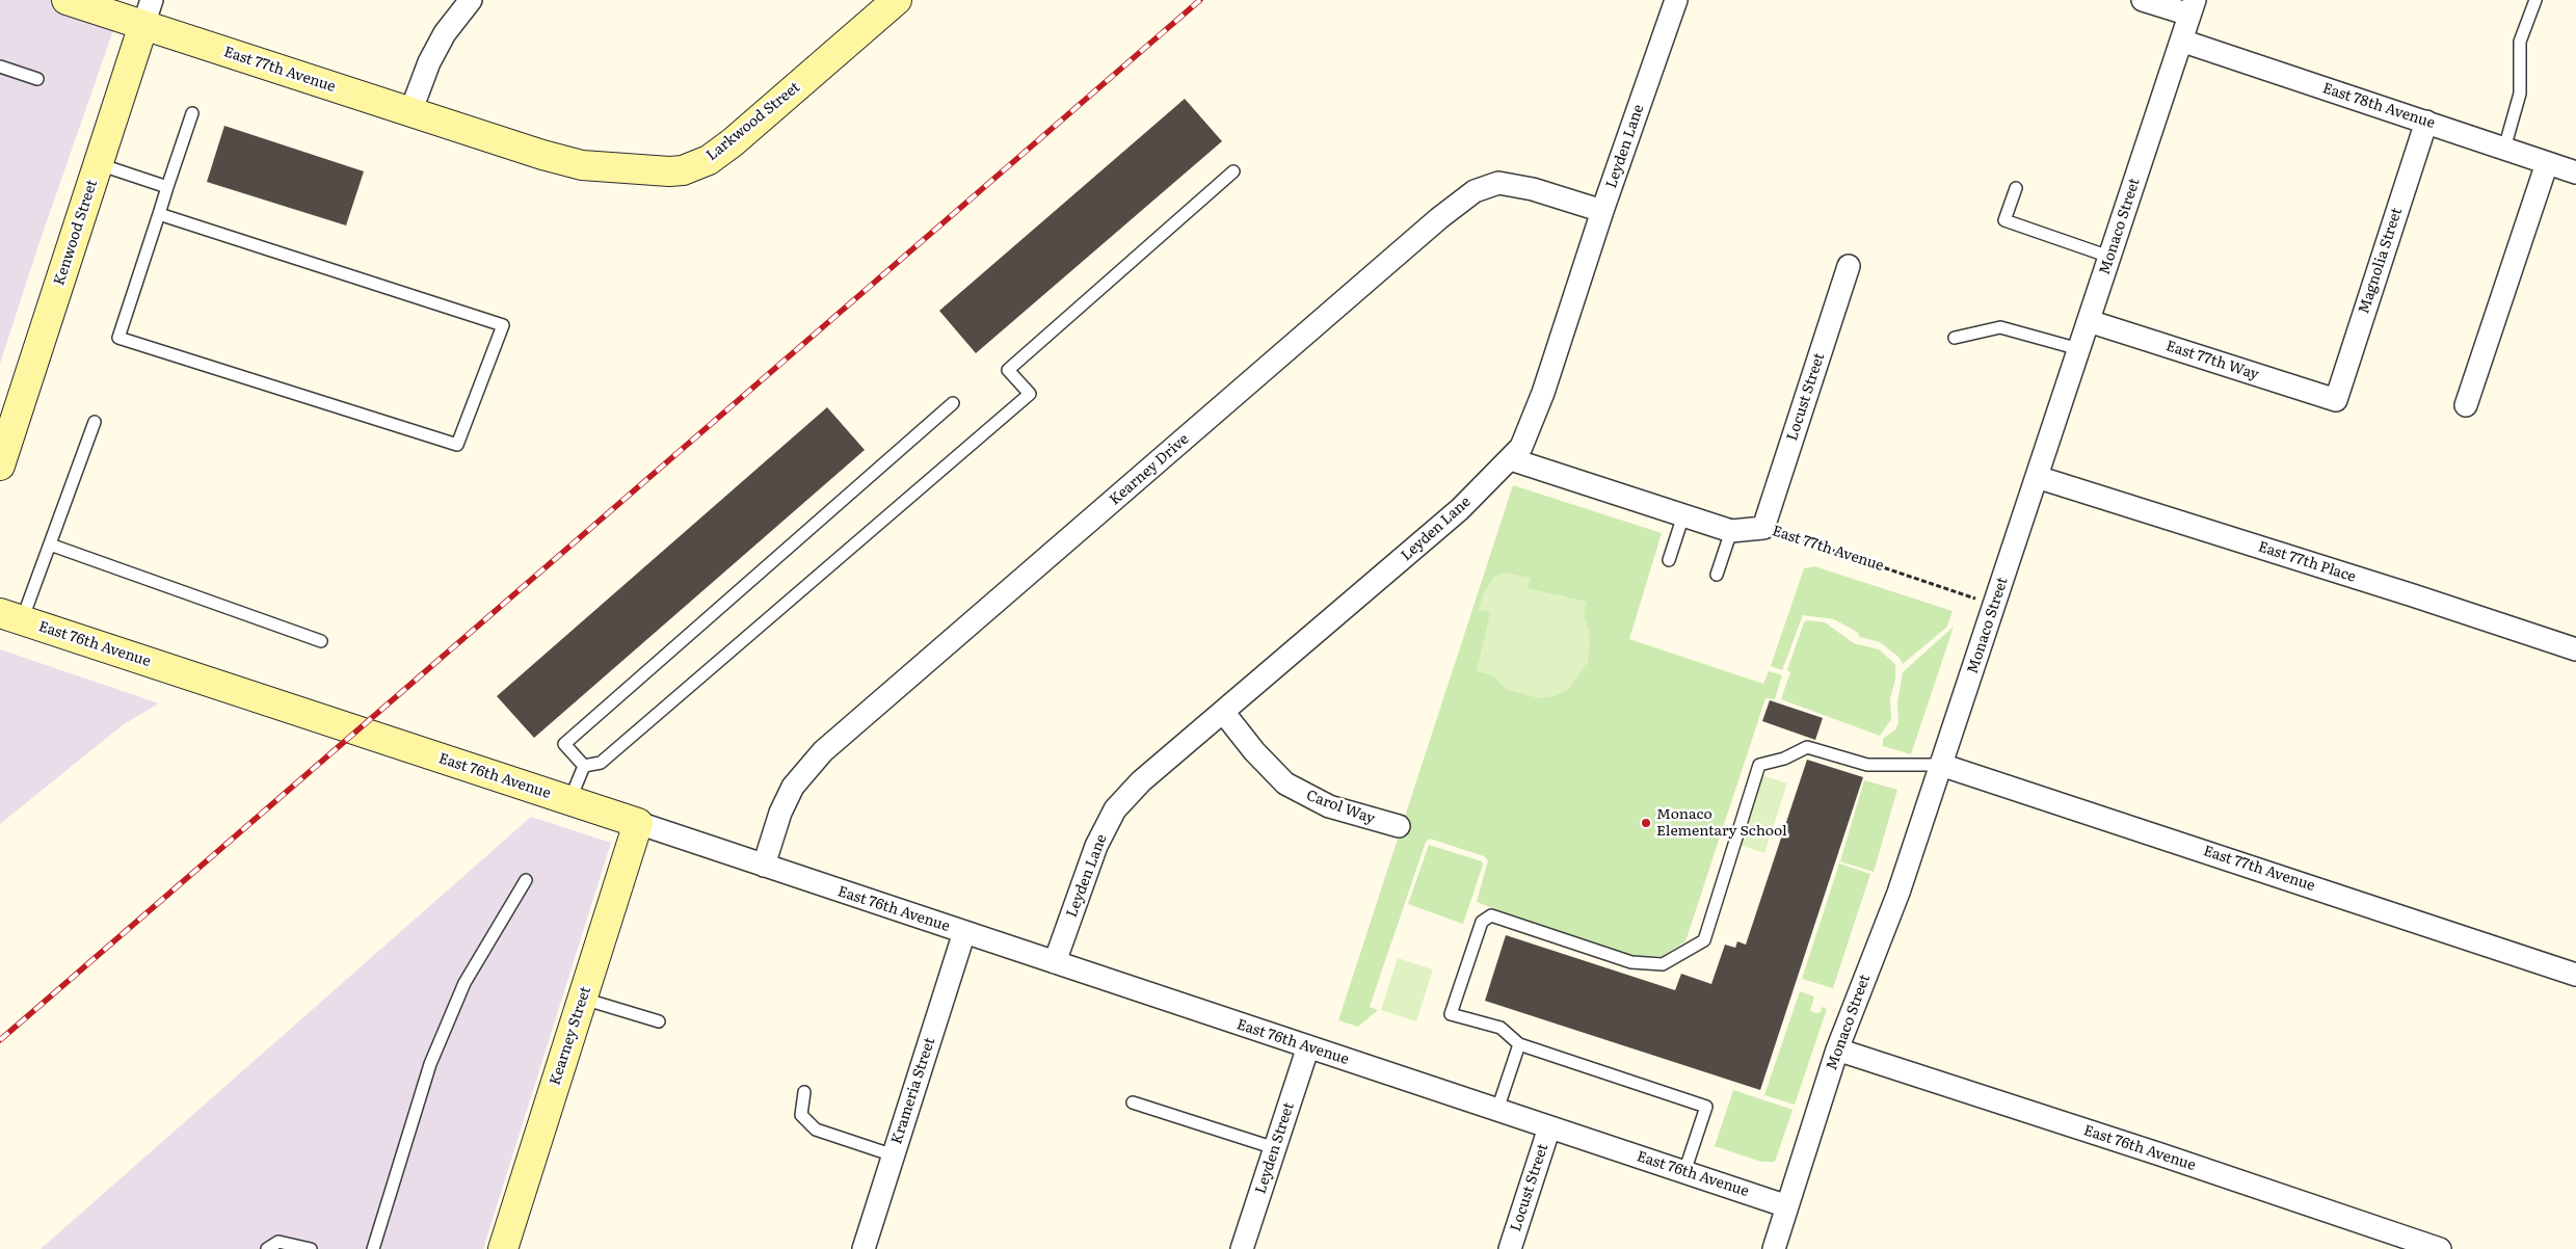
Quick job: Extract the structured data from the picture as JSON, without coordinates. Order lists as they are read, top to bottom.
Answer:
{
  "streets": {
    "street": [
      "East 77th Avenue",
      "East 78th Avenue",
      "Larkwood Street",
      "Leyden Lane",
      "Monaco Street",
      "Kenwood Street",
      "Magnolia Street",
      "East 77th Way",
      "Locust Street",
      "Kearney Drive",
      "East 77th Place",
      "East 76th Avenue",
      "Carol Way",
      "Kearney Street",
      "Krameria Street",
      "Leyden Street"
    ]
  },
  "crossings": [
    ["East 77th Avenue", "Larkwood Street"],
    ["East 77th Avenue", "Leyden Lane"],
    ["East 77th Avenue", "Monaco Street"],
    ["East 77th Avenue", "Kenwood Street"],
    ["East 77th Avenue", "Locust Street"],
    ["East 78th Avenue", "Monaco Street"],
    ["East 78th Avenue", "Magnolia Street"],
    ["Leyden Lane", "Kearney Drive"],
    ["Leyden Lane", "East 76th Avenue"],
    ["Leyden Lane", "Carol Way"],
    ["Monaco Street", "East 77th Way"],
    ["Monaco Street", "East 77th Place"],
    ["Monaco Street", "East 76th Avenue"],
    ["Magnolia Street", "East 77th Way"],
    ["Locust Street", "East 76th Avenue"],
    ["Kearney Drive", "East 76th Avenue"],
    ["East 76th Avenue", "Kearney Street"],
    ["East 76th Avenue", "Krameria Street"],
    ["East 76th Avenue", "Leyden Street"]
  ],
  "places": ["Monaco Elementary School"]
}
